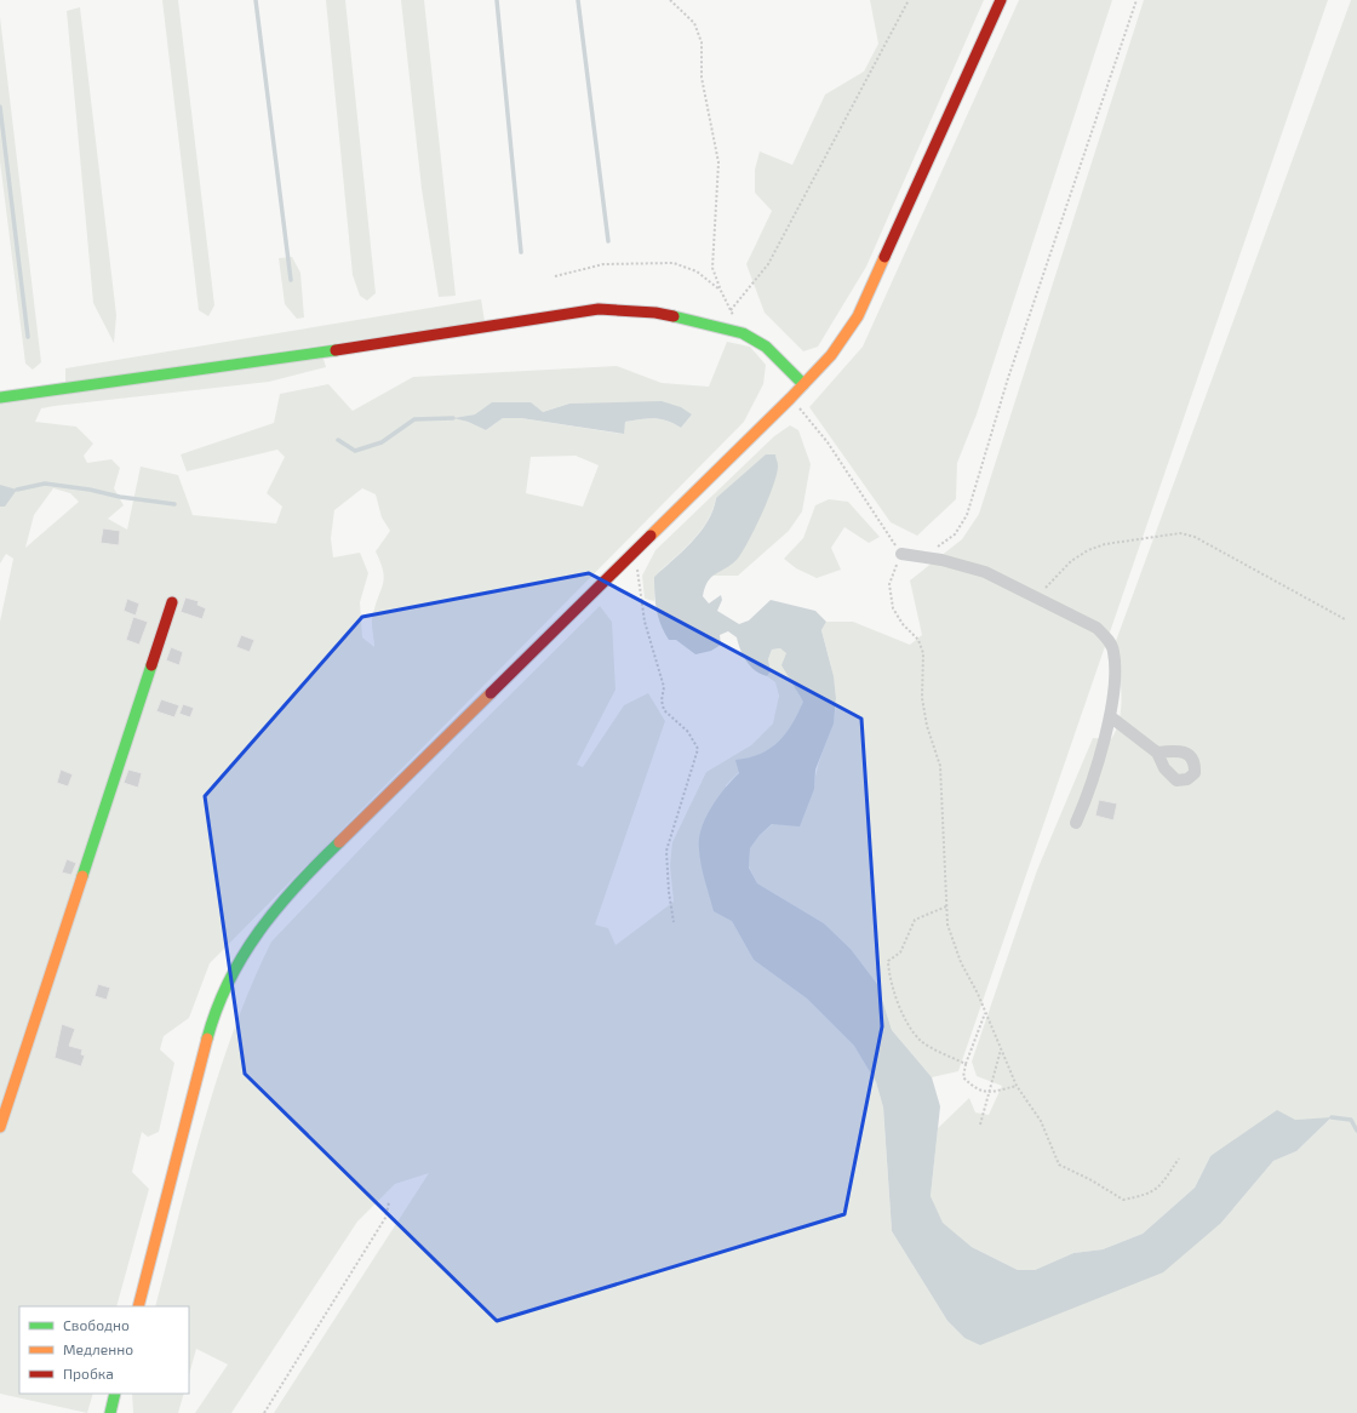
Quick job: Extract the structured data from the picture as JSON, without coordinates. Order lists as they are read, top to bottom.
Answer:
{
  "legend": ["Свободно", "Медленно", "Пробка"]
}
